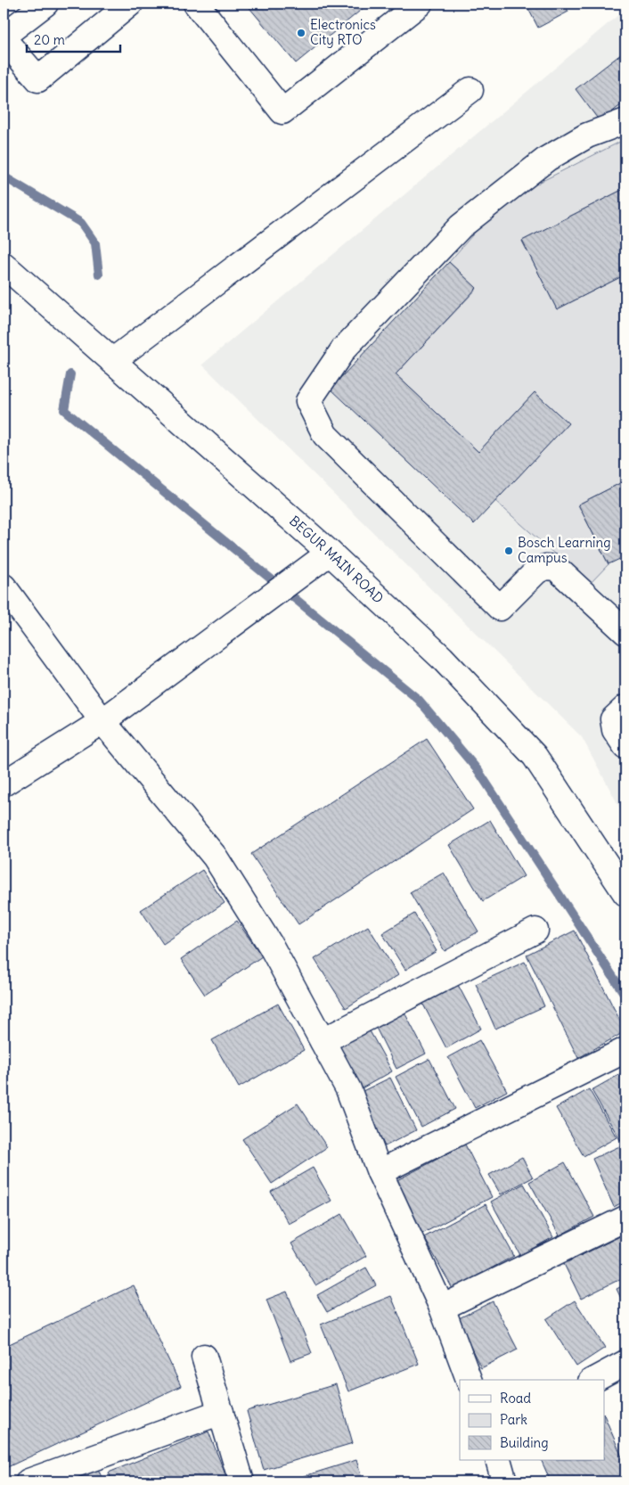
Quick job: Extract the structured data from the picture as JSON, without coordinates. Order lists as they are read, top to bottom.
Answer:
{
  "streets": {
    "street": ["BEGUR MAIN ROAD"]
  },
  "places": ["Electronics City RTO", "Bosch Learning Campus"],
  "legend": ["Road", "Park", "Building"],
  "scale_bar": "20 m"
}
